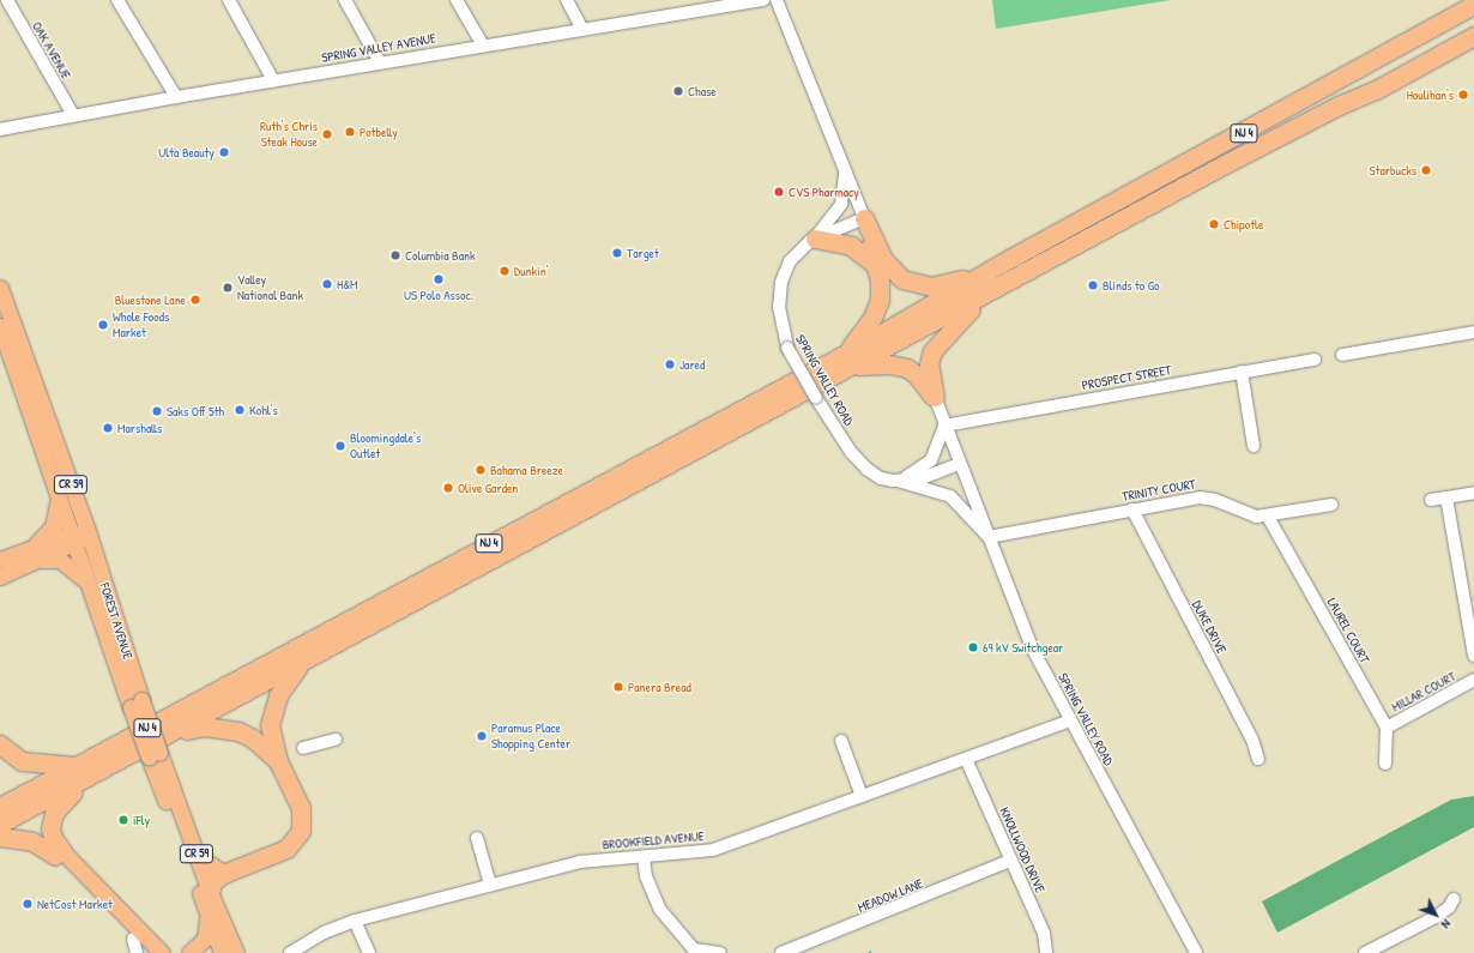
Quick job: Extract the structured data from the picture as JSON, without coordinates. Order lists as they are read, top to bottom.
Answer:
{
  "streets": {
    "highway": ["NJ 4"],
    "main road": ["CR 59", "FOREST AVENUE"],
    "street": [
      "SPRING VALLEY AVENUE",
      "OAK AVENUE",
      "PROSPECT STREET",
      "SPRING VALLEY ROAD",
      "TRINITY COURT",
      "DUKE DRIVE",
      "LAUREL COURT",
      "MILLAR COURT",
      "BROOKFIELD AVENUE",
      "KNOLLWOOD DRIVE",
      "MEADOW LANE"
    ]
  },
  "crossings": [
    ["SPRING VALLEY AVENUE", "OAK AVENUE"],
    ["PROSPECT STREET", "SPRING VALLEY ROAD"],
    ["SPRING VALLEY ROAD", "TRINITY COURT"],
    ["SPRING VALLEY ROAD", "BROOKFIELD AVENUE"],
    ["TRINITY COURT", "DUKE DRIVE"],
    ["TRINITY COURT", "LAUREL COURT"],
    ["LAUREL COURT", "MILLAR COURT"],
    ["BROOKFIELD AVENUE", "KNOLLWOOD DRIVE"],
    ["KNOLLWOOD DRIVE", "MEADOW LANE"]
  ],
  "places": [
    "Chase",
    "Houlihan's",
    "Potbelly",
    "Ruth's Chris Steak House",
    "Ulta Beauty",
    "Starbucks",
    "CVS Pharmacy",
    "Chipotle",
    "Target",
    "Columbia Bank",
    "Dunkin'",
    "US Polo Assoc.",
    "H&M",
    "Blinds to Go",
    "Valley National Bank",
    "Bluestone Lane",
    "Whole Foods Market",
    "Jared",
    "Kohl's",
    "Saks Off 5th",
    "Marshalls",
    "Bloomingdale's Outlet",
    "Bahama Breeze",
    "Olive Garden",
    "69 kV Switchgear",
    "Panera Bread",
    "Paramus Place Shopping Center",
    "iFly",
    "NetCost Market"
  ],
  "north": "bottom right"
}
